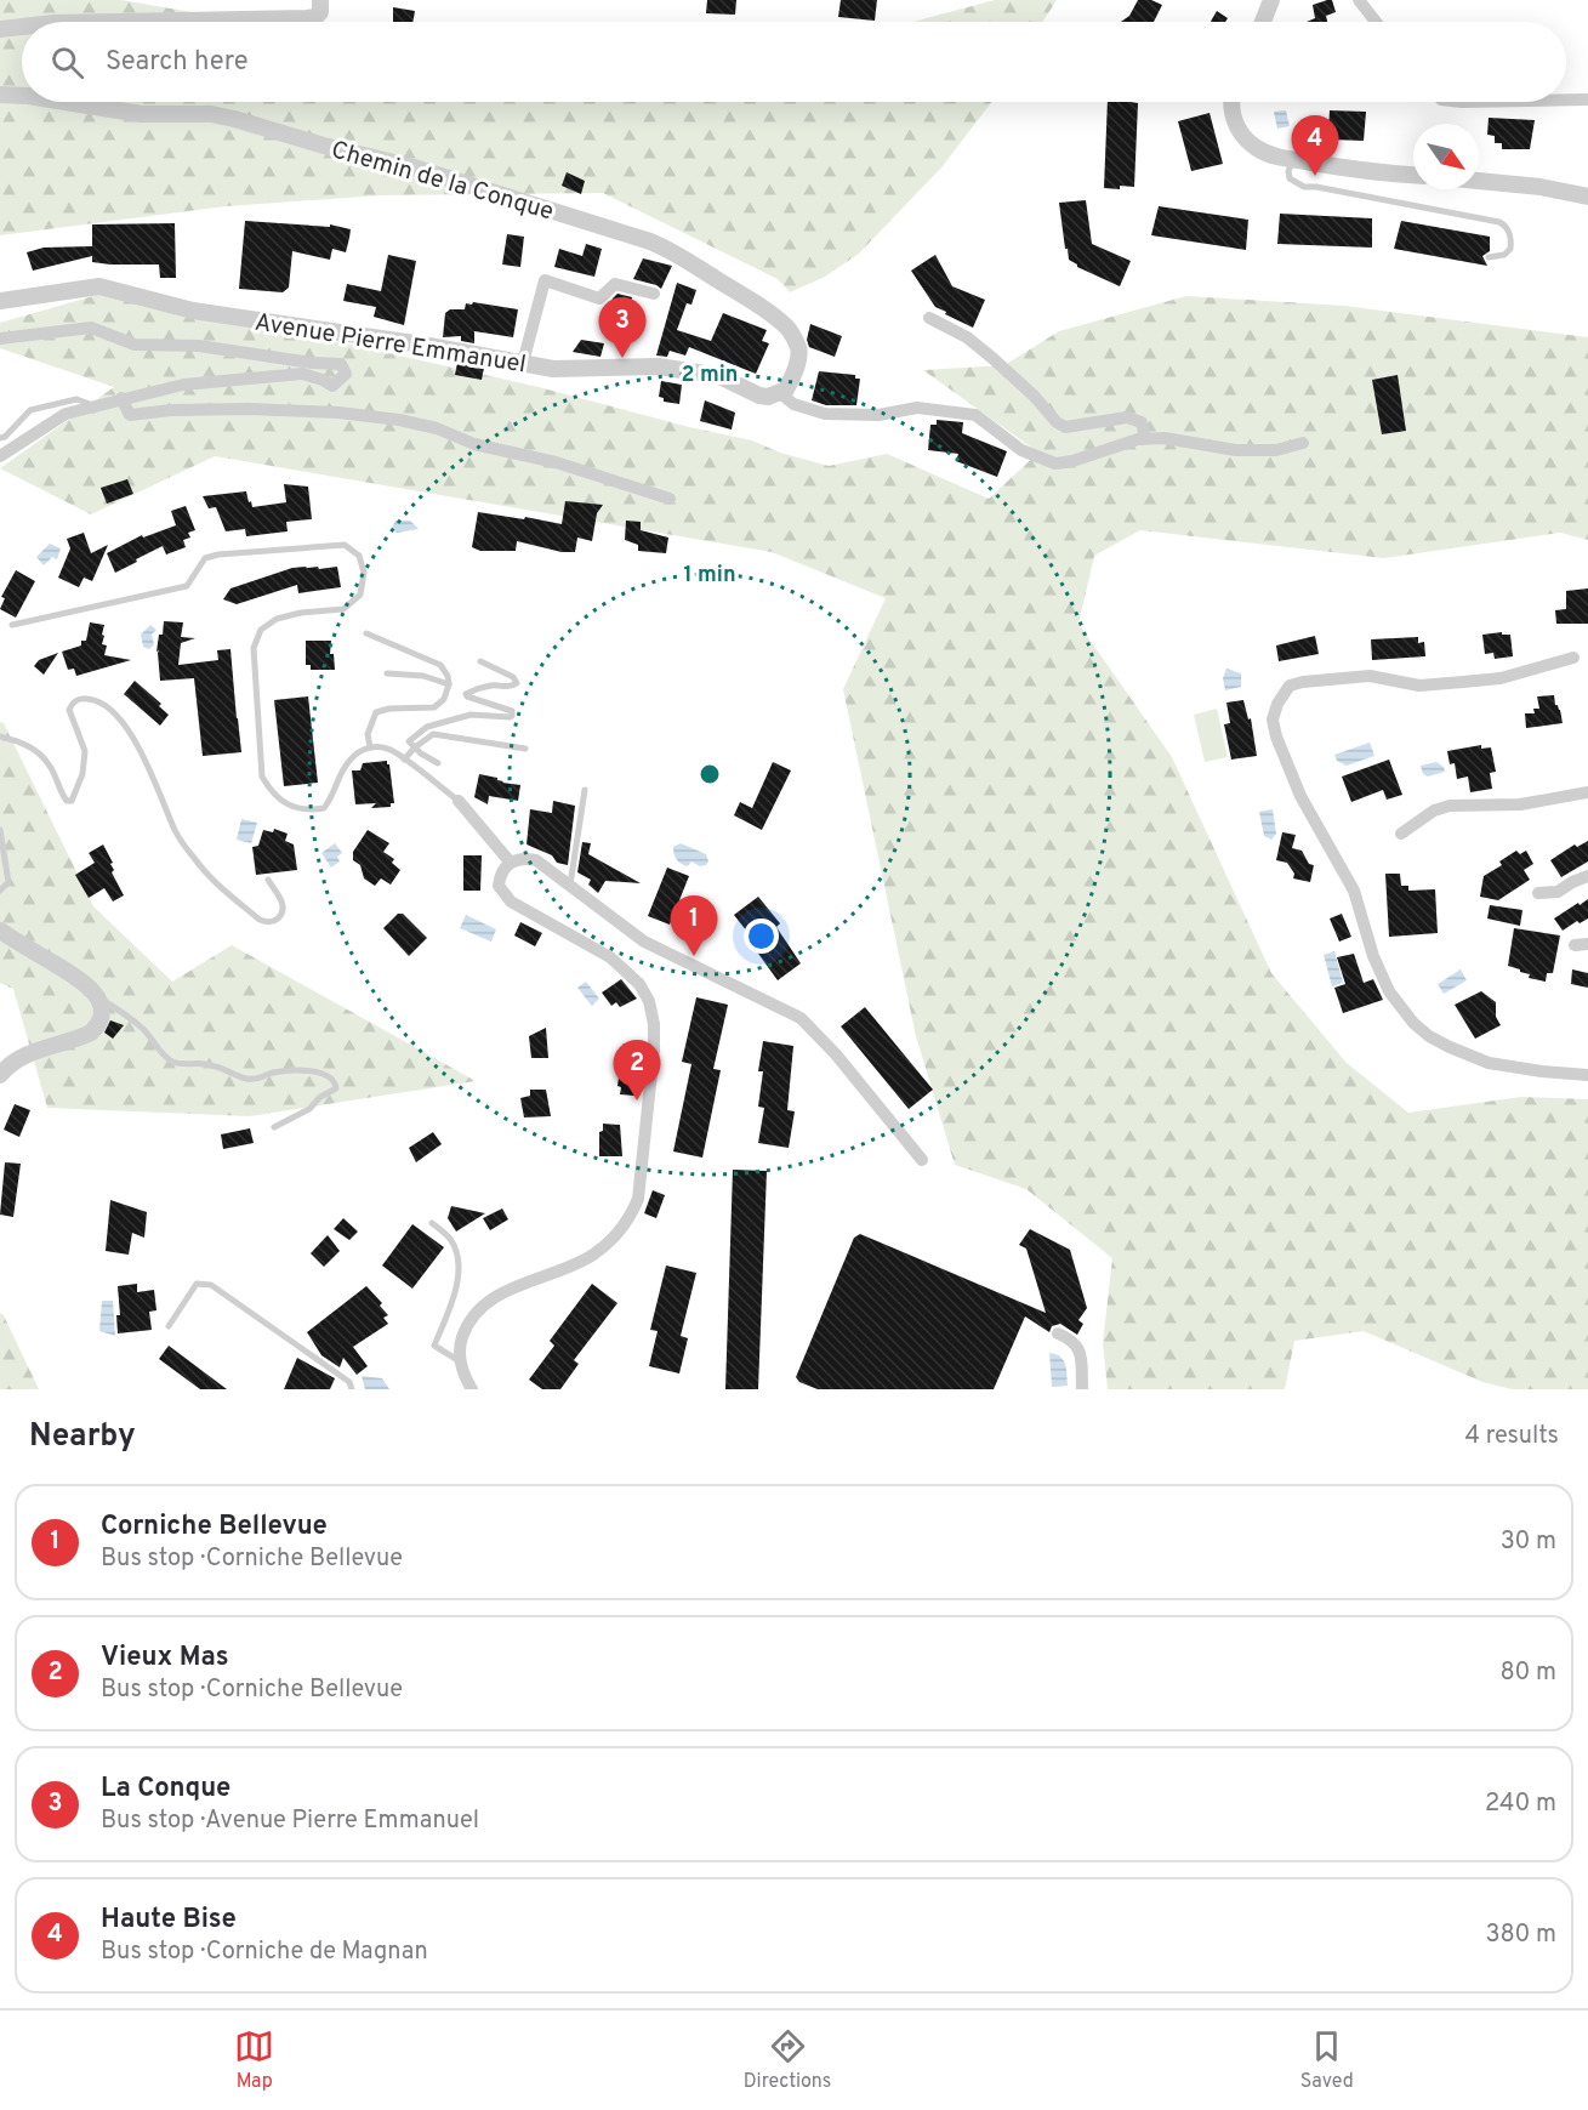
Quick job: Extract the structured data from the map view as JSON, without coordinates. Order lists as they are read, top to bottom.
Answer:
{
  "streets": {
    "street": ["Chemin de la Conque", "Avenue Pierre Emmanuel"]
  },
  "crossings": [
    ["Chemin de la Conque", "Avenue Pierre Emmanuel"]
  ],
  "north": "bottom right",
  "page": {
    "search": "Search here",
    "pins": [
      "4",
      "3",
      "1",
      "2"
    ],
    "heading": ["Nearby", "4 results"],
    "list": [
      {
        "mark": "1",
        "name": "Corniche Bellevue",
        "note": "Bus stop · Corniche Bellevue",
        "value": "30 m"
      },
      {
        "mark": "2",
        "name": "Vieux Mas",
        "note": "Bus stop · Corniche Bellevue",
        "value": "80 m"
      },
      {
        "mark": "3",
        "name": "La Conque",
        "note": "Bus stop · Avenue Pierre Emmanuel",
        "value": "240 m"
      },
      {
        "mark": "4",
        "name": "Haute Bise",
        "note": "Bus stop · Corniche de Magnan",
        "value": "380 m"
      }
    ],
    "nav": ["Map", "Directions", "Saved"]
  },
  "rings": ["2 min", "1 min"]
}
